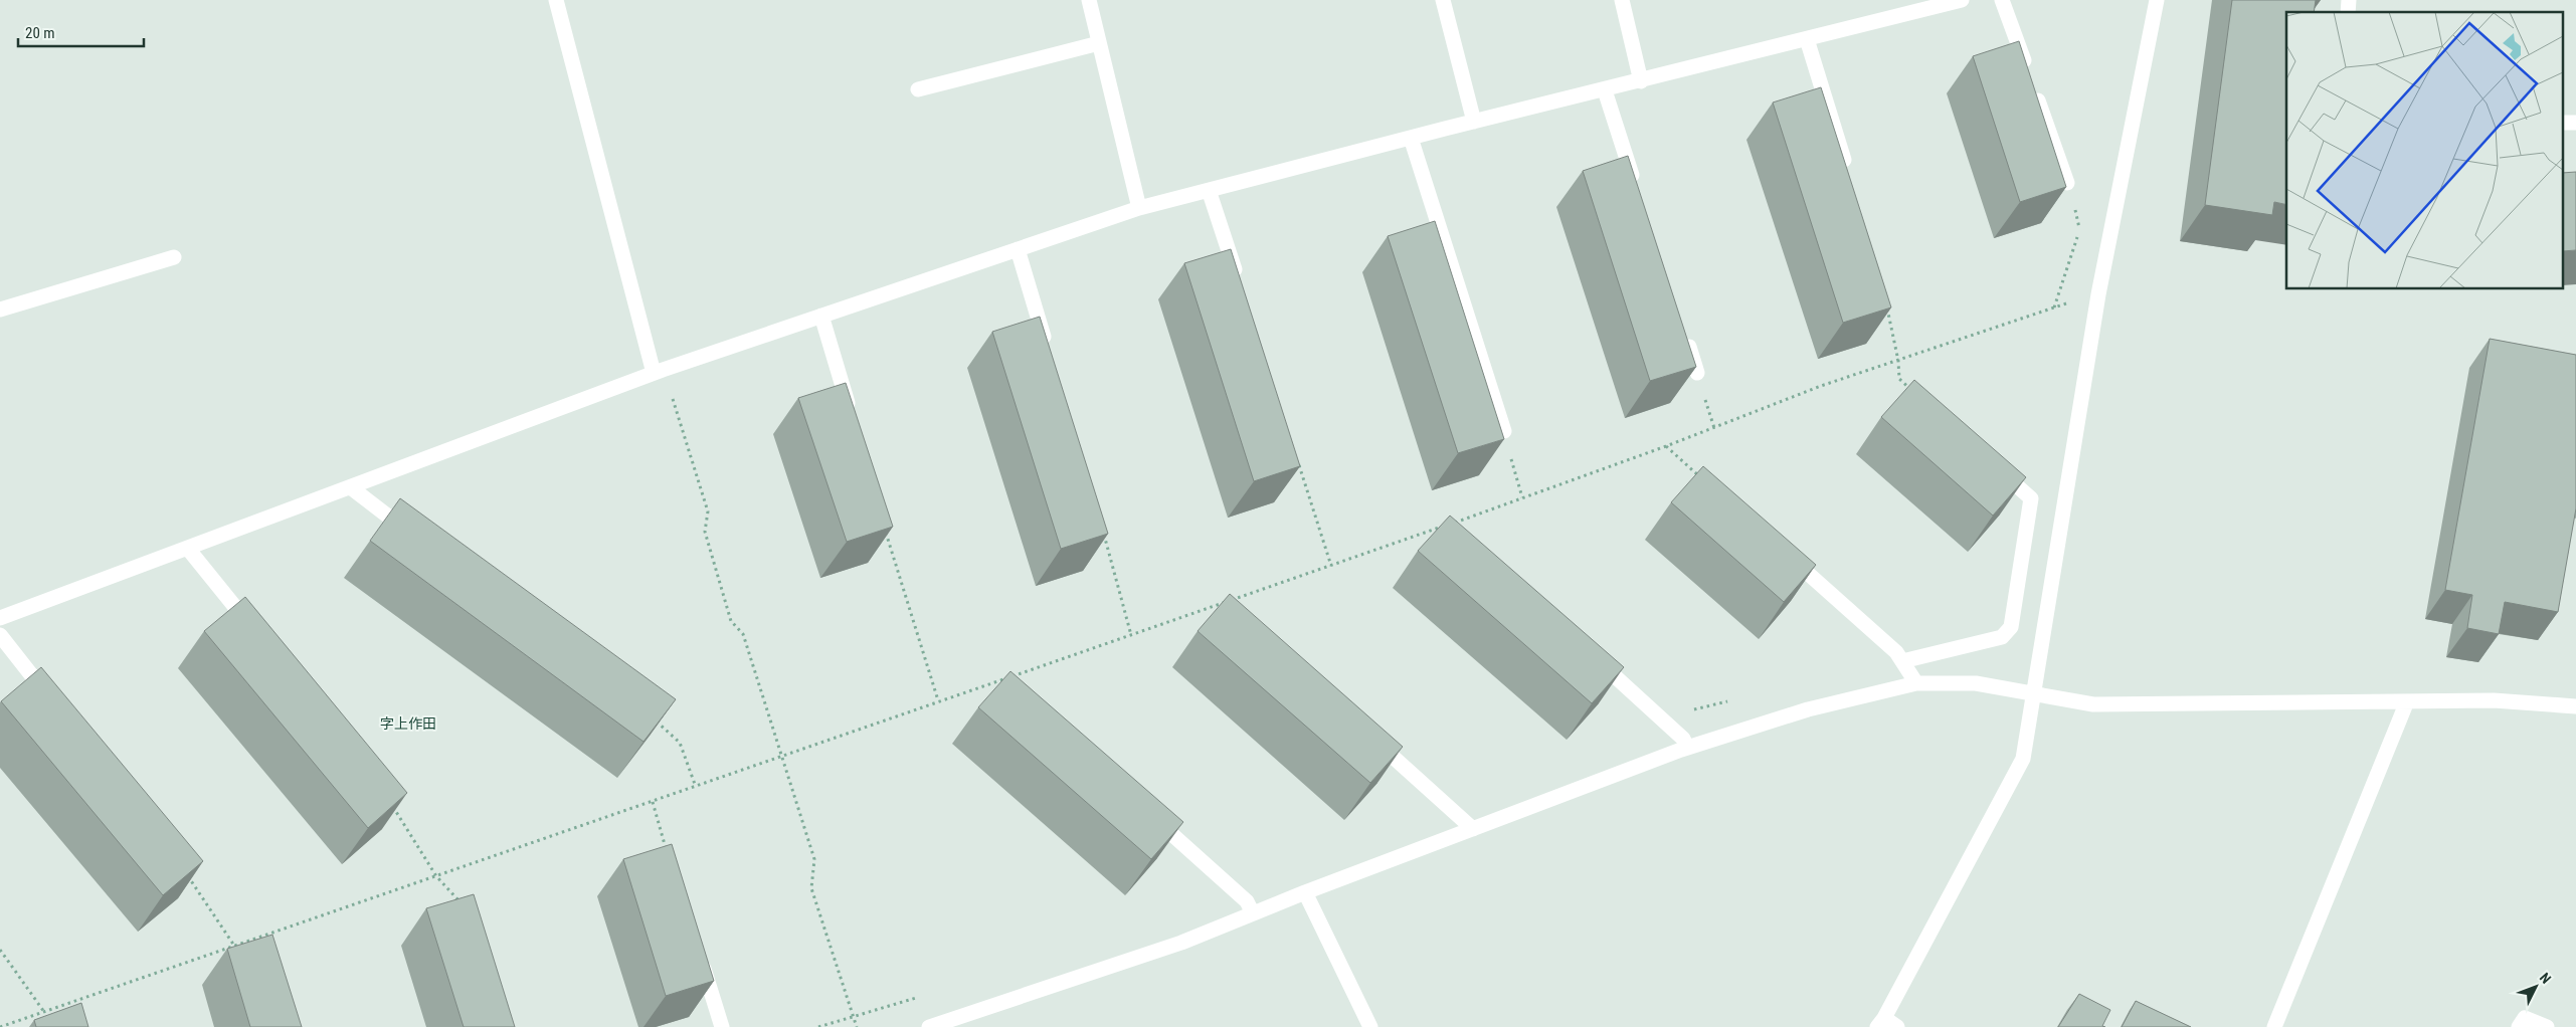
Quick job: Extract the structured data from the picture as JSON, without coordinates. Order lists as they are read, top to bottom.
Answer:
{
  "districts": ["字上作田"],
  "scale_bar": "20 m",
  "north": "top right"
}
